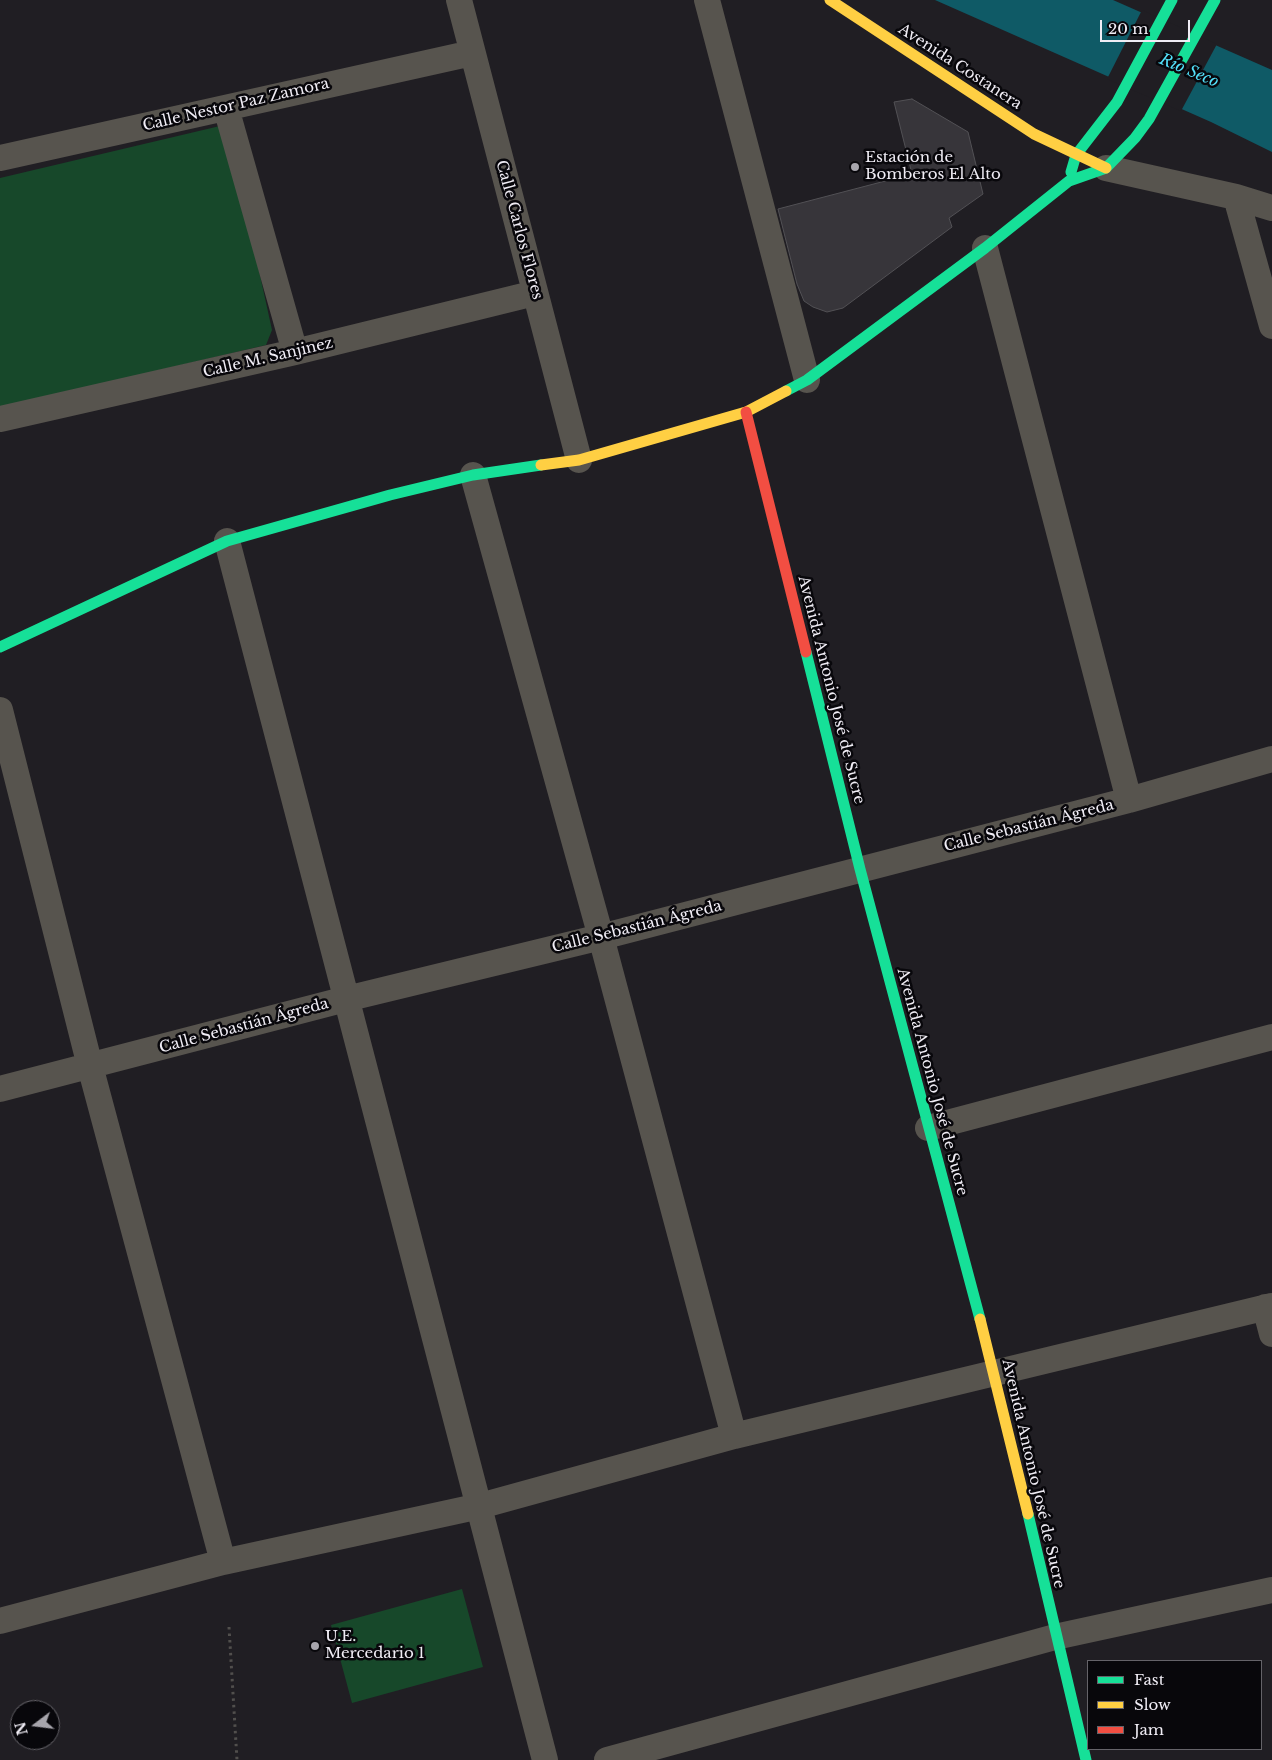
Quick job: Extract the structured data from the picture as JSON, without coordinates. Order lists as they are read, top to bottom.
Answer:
{
  "streets": {
    "main road": ["Avenida Costanera", "Avenida Antonio José de Sucre"],
    "street": [
      "Calle Nestor Paz Zamora",
      "Calle Carlos Flores",
      "Calle M. Sanjinez",
      "Calle Sebastián Ágreda"
    ]
  },
  "crossings": [
    ["Calle Nestor Paz Zamora", "Calle Carlos Flores"],
    ["Calle Carlos Flores", "Calle M. Sanjinez"],
    ["Avenida Antonio José de Sucre", "Calle Sebastián Ágreda"]
  ],
  "water": ["Río Seco"],
  "places": ["Estación de Bomberos El Alto", "U.E. Mercedario 1"],
  "legend": ["Fast", "Slow", "Jam"],
  "scale_bar": "20 m",
  "north": "left"
}
